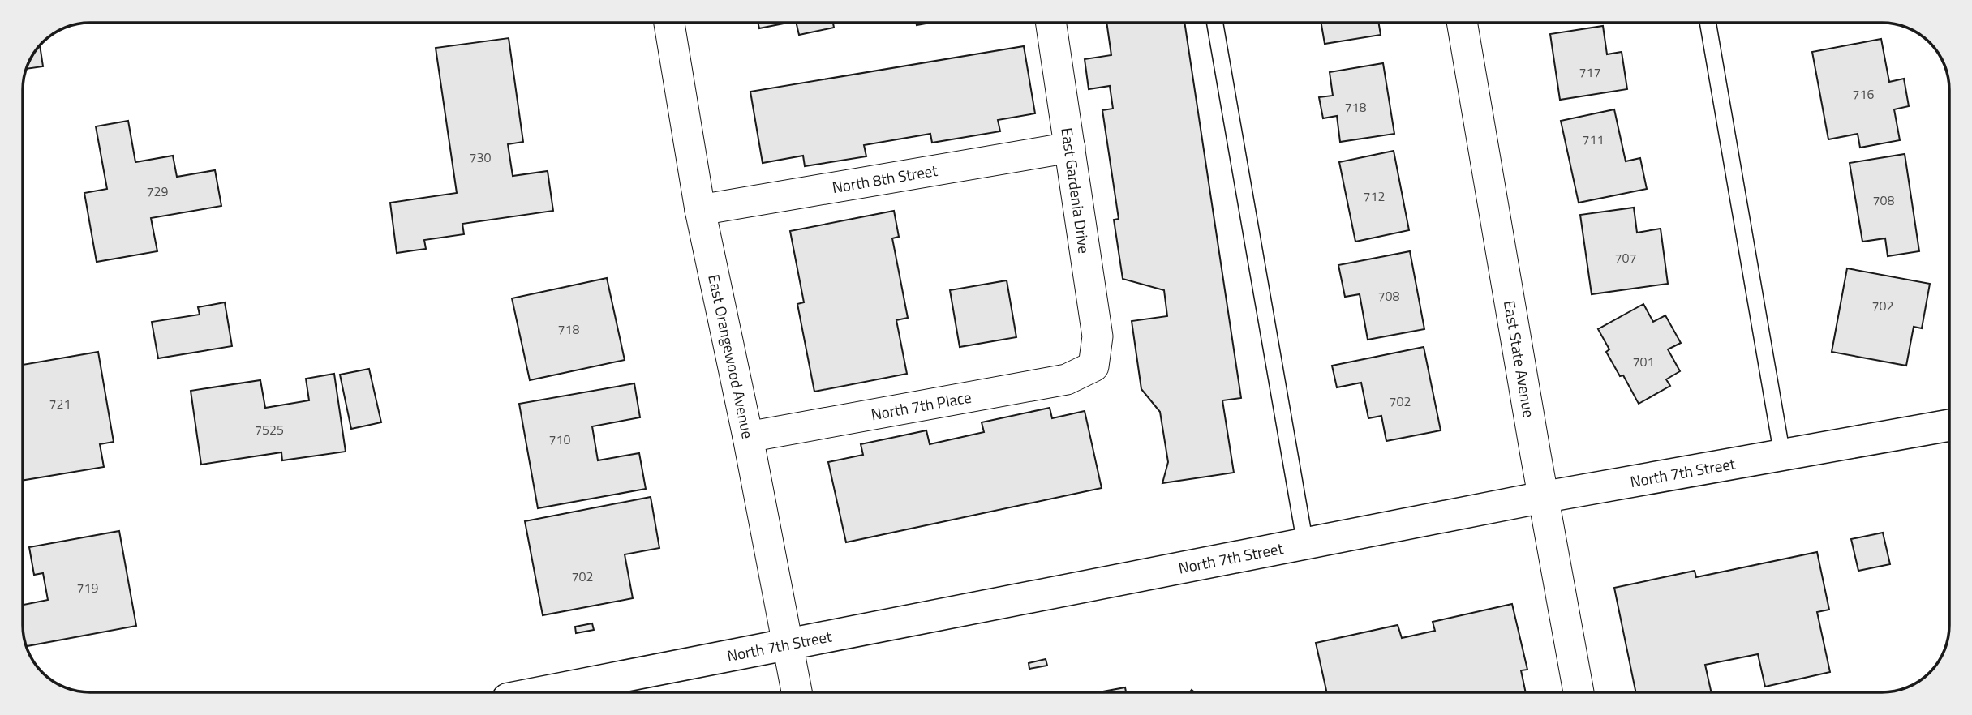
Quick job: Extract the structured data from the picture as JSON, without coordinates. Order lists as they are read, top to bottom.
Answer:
{
  "streets": {
    "main road": ["North 7th Street"],
    "street": [
      "North 8th Street",
      "East Gardenia Drive",
      "East Orangewood Avenue",
      "East State Avenue",
      "North 7th Place"
    ]
  },
  "crossings": [
    ["North 8th Street", "East Gardenia Drive"],
    ["North 8th Street", "East Orangewood Avenue"],
    ["East Gardenia Drive", "North 7th Place"],
    ["East Orangewood Avenue", "North 7th Place"],
    ["East Orangewood Avenue", "North 7th Street"],
    ["East State Avenue", "North 7th Street"]
  ],
  "house_numbers": [
    "717",
    "716",
    "718",
    "711",
    "730",
    "729",
    "712",
    "708",
    "707",
    "708",
    "702",
    "718",
    "701",
    "702",
    "721",
    "7525",
    "710",
    "702",
    "719"
  ]
}
